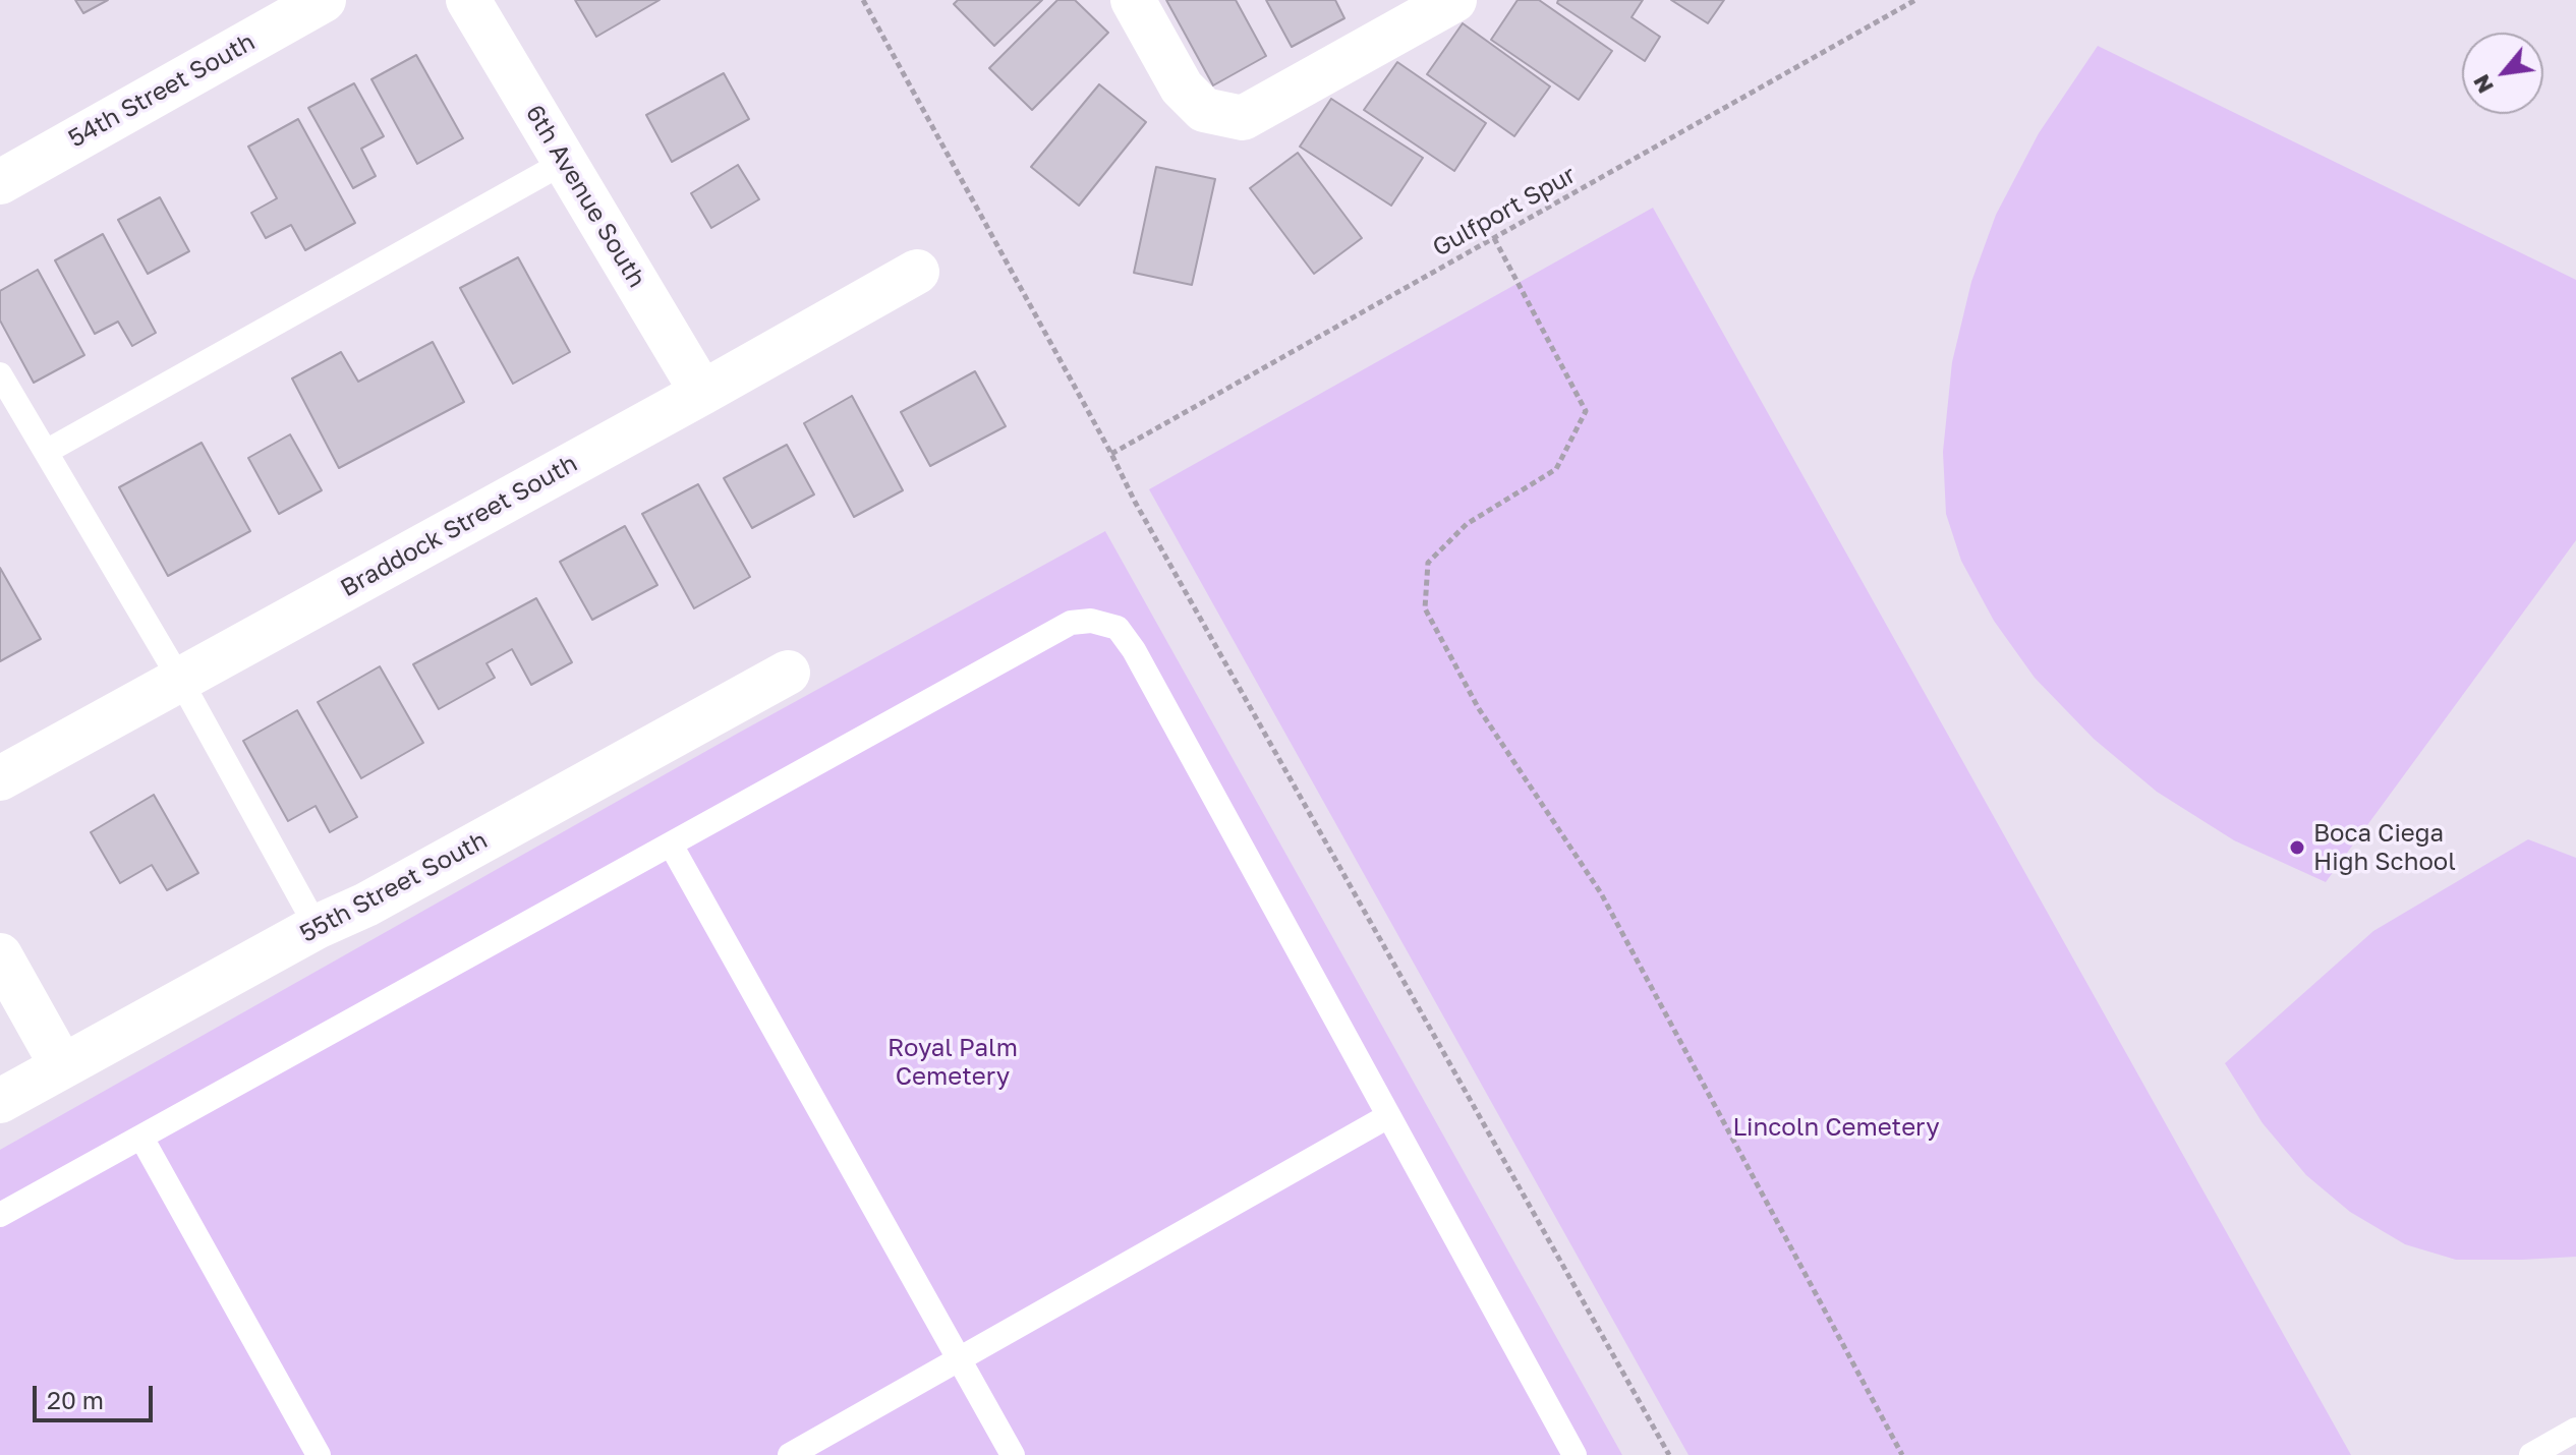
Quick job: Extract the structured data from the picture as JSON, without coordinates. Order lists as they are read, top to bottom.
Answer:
{
  "streets": {
    "street": [
      "54th Street South",
      "6th Avenue South",
      "Braddock Street South",
      "55th Street South"
    ],
    "path": ["Gulfport Spur"]
  },
  "crossings": [
    ["6th Avenue South", "Braddock Street South"]
  ],
  "parks": ["Royal Palm Cemetery", "Lincoln Cemetery"],
  "places": ["Boca Ciega High School"],
  "scale_bar": "20 m",
  "north": "bottom left"
}
